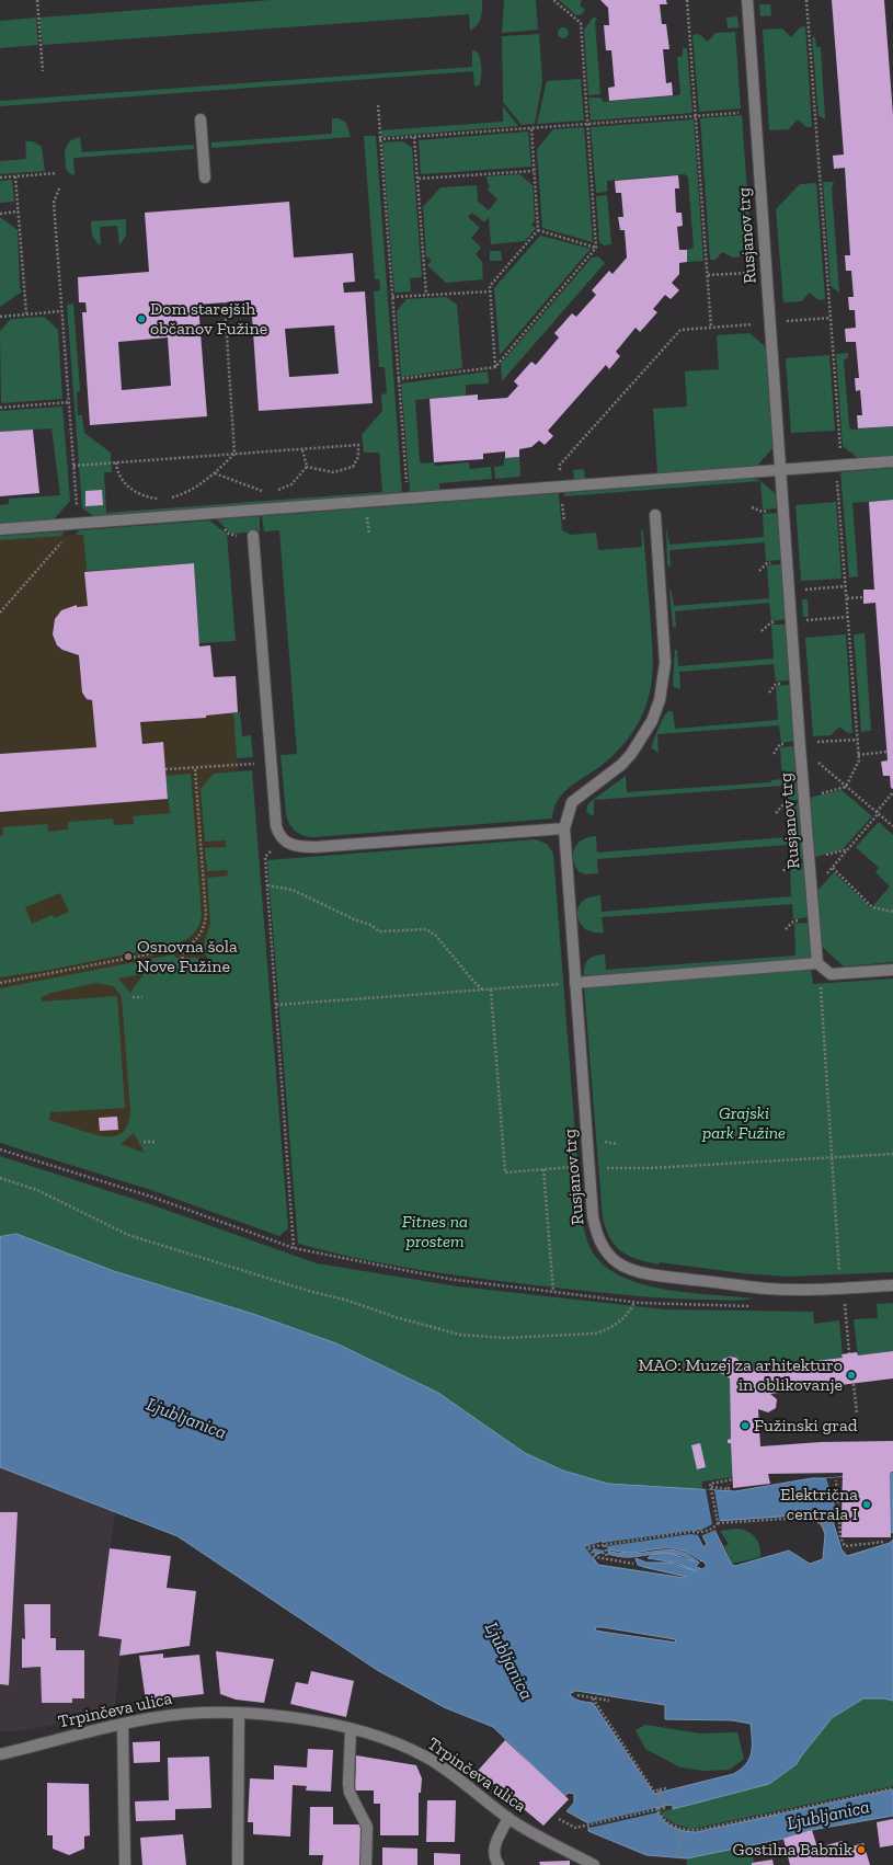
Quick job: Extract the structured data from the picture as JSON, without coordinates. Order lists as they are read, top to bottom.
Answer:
{
  "streets": {
    "street": ["Rusjanov trg", "Trpinčeva ulica"]
  },
  "water": ["Ljubljanica"],
  "parks": ["Grajski park Fužine", "Fitnes na prostem"],
  "places": [
    "Dom starejših občanov Fužine",
    "Osnovna šola Nove Fužine",
    "MAO: Muzej za arhitekturo in oblikovanje",
    "Fužinski grad",
    "Električna centrala I",
    "Gostilna Babnik"
  ]
}
